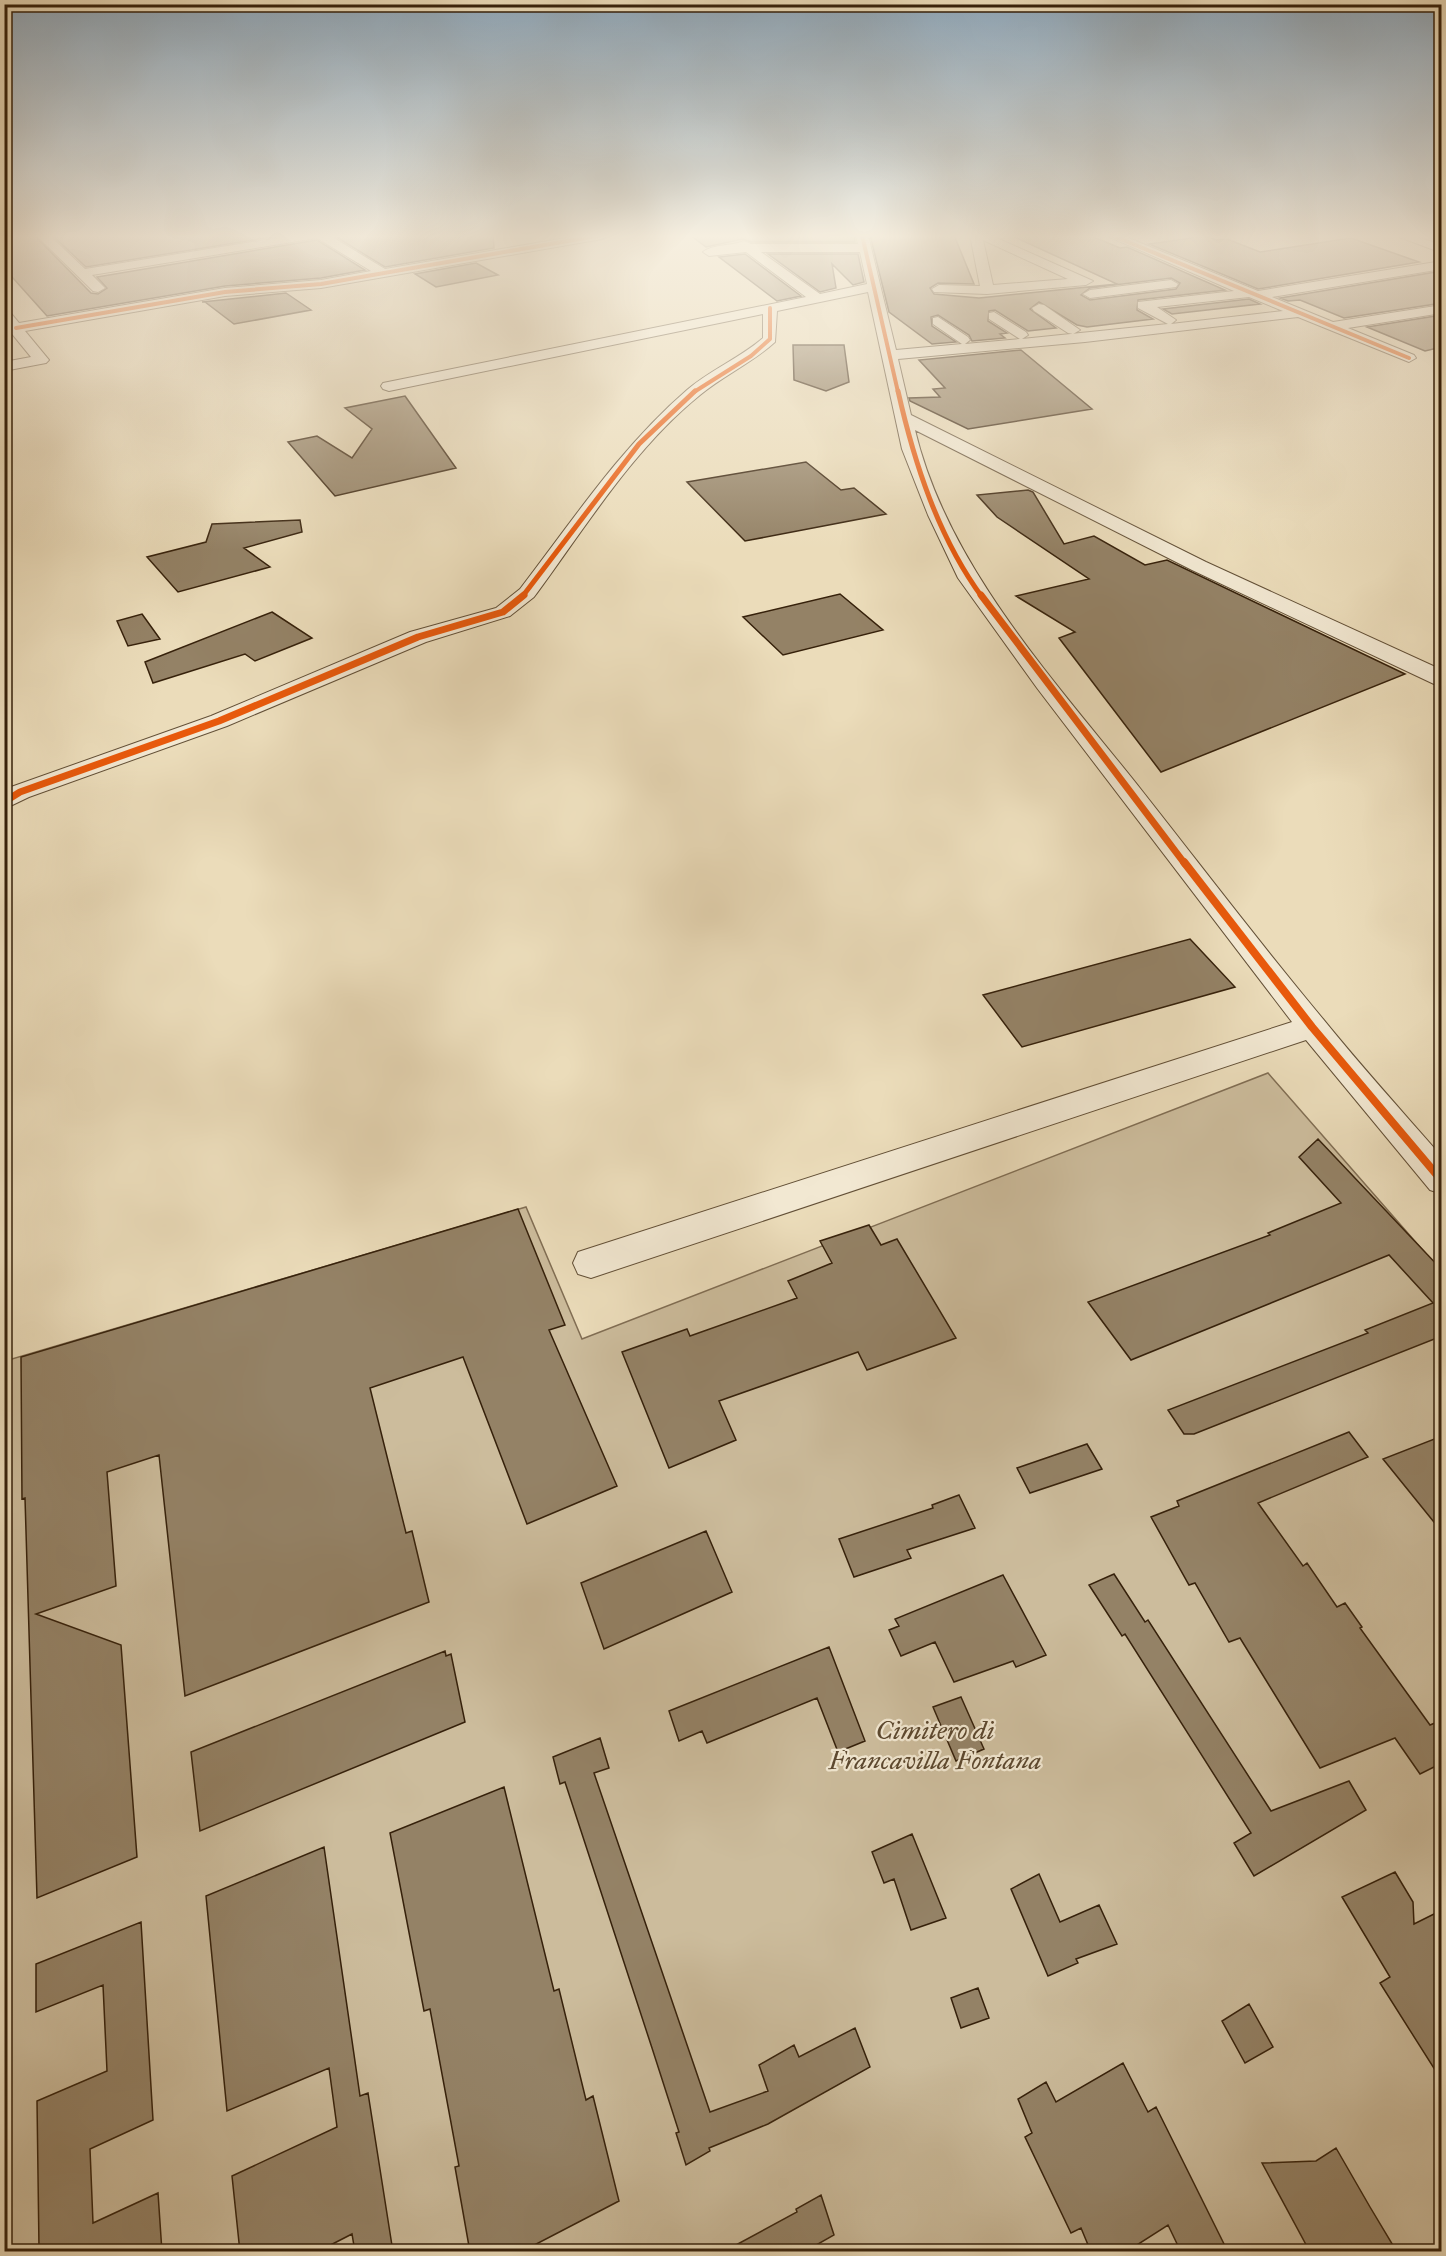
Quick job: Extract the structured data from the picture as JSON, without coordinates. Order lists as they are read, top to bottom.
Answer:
{
  "parks": ["Cimitero di Francavilla Fontana"]
}
